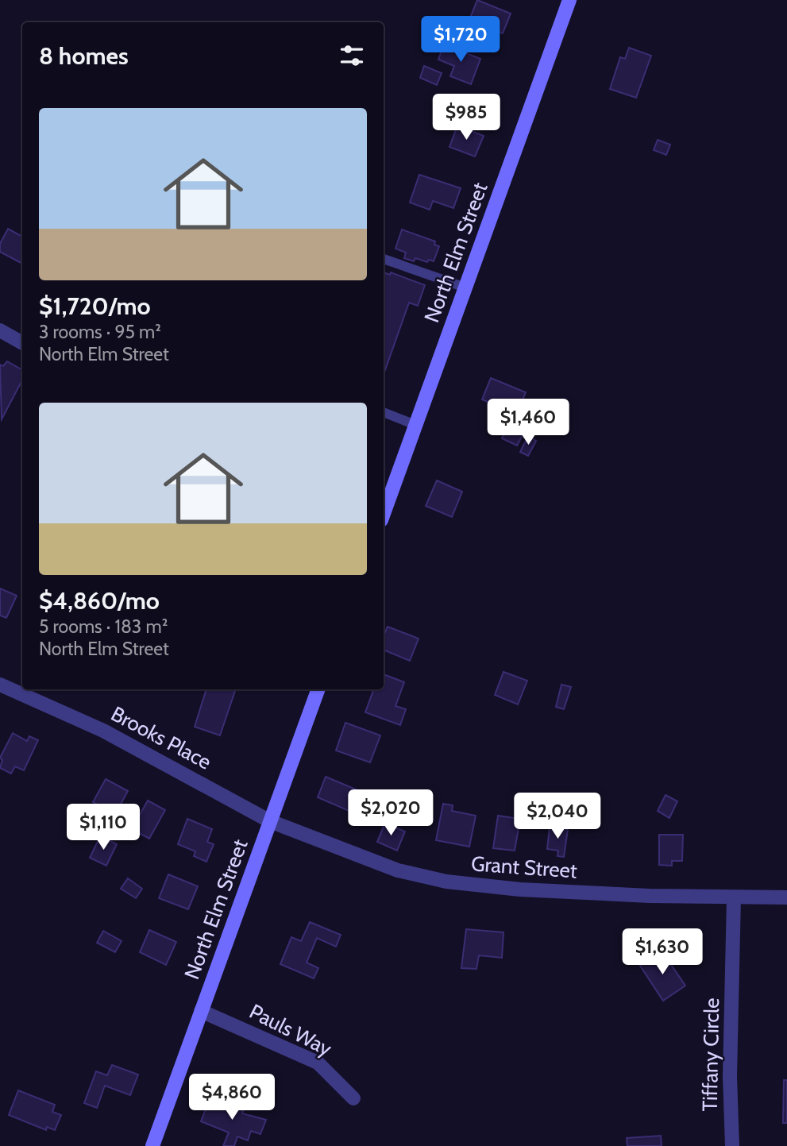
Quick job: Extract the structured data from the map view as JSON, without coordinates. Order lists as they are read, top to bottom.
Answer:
{
  "streets": {
    "main road": ["North Elm Street"],
    "street": [
      "Brooks Place",
      "Grant Street",
      "Pauls Way",
      "Tiffany Circle"
    ]
  },
  "crossings": [
    ["North Elm Street", "Brooks Place"],
    ["North Elm Street", "Grant Street"],
    ["North Elm Street", "Pauls Way"],
    ["Brooks Place", "Grant Street"],
    ["Grant Street", "Tiffany Circle"]
  ],
  "page": {
    "price": [
      "$1,720",
      "$985",
      "$1,460",
      "$2,020",
      "$2,040",
      "$1,110",
      "$1,630",
      "$4,860"
    ],
    "heading": "8 homes",
    "list": [
      {
        "name": "$1,720/mo",
        "note": "3 rooms · 95 m² · North Elm Street"
      },
      {
        "name": "$4,860/mo",
        "note": "5 rooms · 183 m² · North Elm Street"
      }
    ]
  }
}
